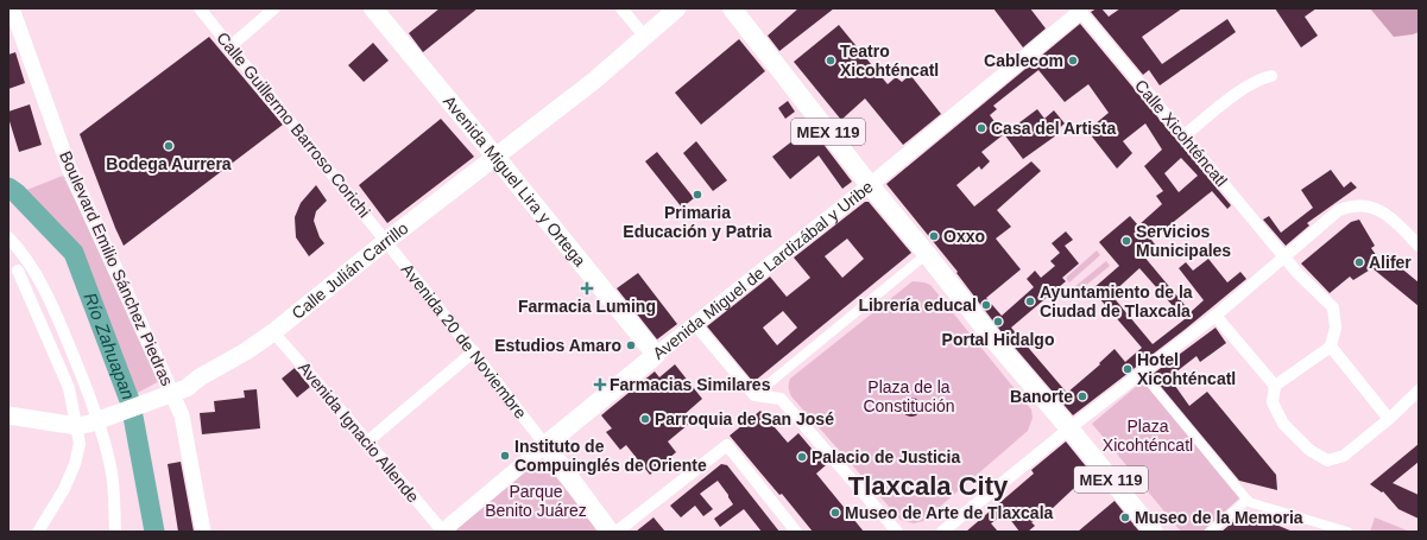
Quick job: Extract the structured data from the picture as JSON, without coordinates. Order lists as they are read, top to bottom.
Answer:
{
  "streets": {
    "main road": [
      "MEX 119",
      "Avenida Miguel Lira y Ortega",
      "Avenida Miguel de Lardizábal y Uribe",
      "Calle Julián Carrillo",
      "Avenida 20 de Noviembre"
    ],
    "street": [
      "Calle Guillermo Barroso Corichi",
      "Calle Xicohténcatl",
      "Boulevard Emilio Sánchez Piedras",
      "Avenida Ignacio Allende"
    ]
  },
  "crossings": [
    ["Calle Guillermo Barroso Corichi", "Calle Julián Carrillo"],
    ["Calle Guillermo Barroso Corichi", "Avenida 20 de Noviembre"],
    ["MEX 119", "Avenida Miguel de Lardizábal y Uribe"],
    ["Calle Xicohténcatl", "Avenida Miguel de Lardizábal y Uribe"],
    ["Avenida Miguel Lira y Ortega", "Avenida Miguel de Lardizábal y Uribe"],
    ["Avenida Miguel Lira y Ortega", "Calle Julián Carrillo"],
    ["Avenida Miguel de Lardizábal y Uribe", "Avenida 20 de Noviembre"],
    ["Avenida Miguel de Lardizábal y Uribe", "Avenida Ignacio Allende"],
    ["Calle Julián Carrillo", "Avenida 20 de Noviembre"],
    ["Calle Julián Carrillo", "Avenida Ignacio Allende"]
  ],
  "districts": ["Tlaxcala City"],
  "water": ["Río Zahuapan"],
  "parks": ["Plaza de la Constitución", "Plaza Xicohténcatl", "Parque Benito Juárez"],
  "places": {
    "other": [
      "Teatro Xicohténcatl",
      "Cablecom",
      "Casa del Artista",
      "Bodega Aurrera",
      "Primaria Educación y Patria",
      "Oxxo",
      "Servicios Municipales",
      "Alifer",
      "Ayuntamiento de la Ciudad de Tlaxcala",
      "Librería educal",
      "Portal Hidalgo",
      "Estudios Amaro",
      "Hotel Xicohténcatl",
      "Banorte",
      "Parroquia de San José",
      "Instituto de Compuinglés de Oriente",
      "Palacio de Justicia",
      "Museo de Arte de Tlaxcala",
      "Museo de la Memoria"
    ],
    "health": ["Farmacia Luming", "Farmacias Similares"]
  }
}
